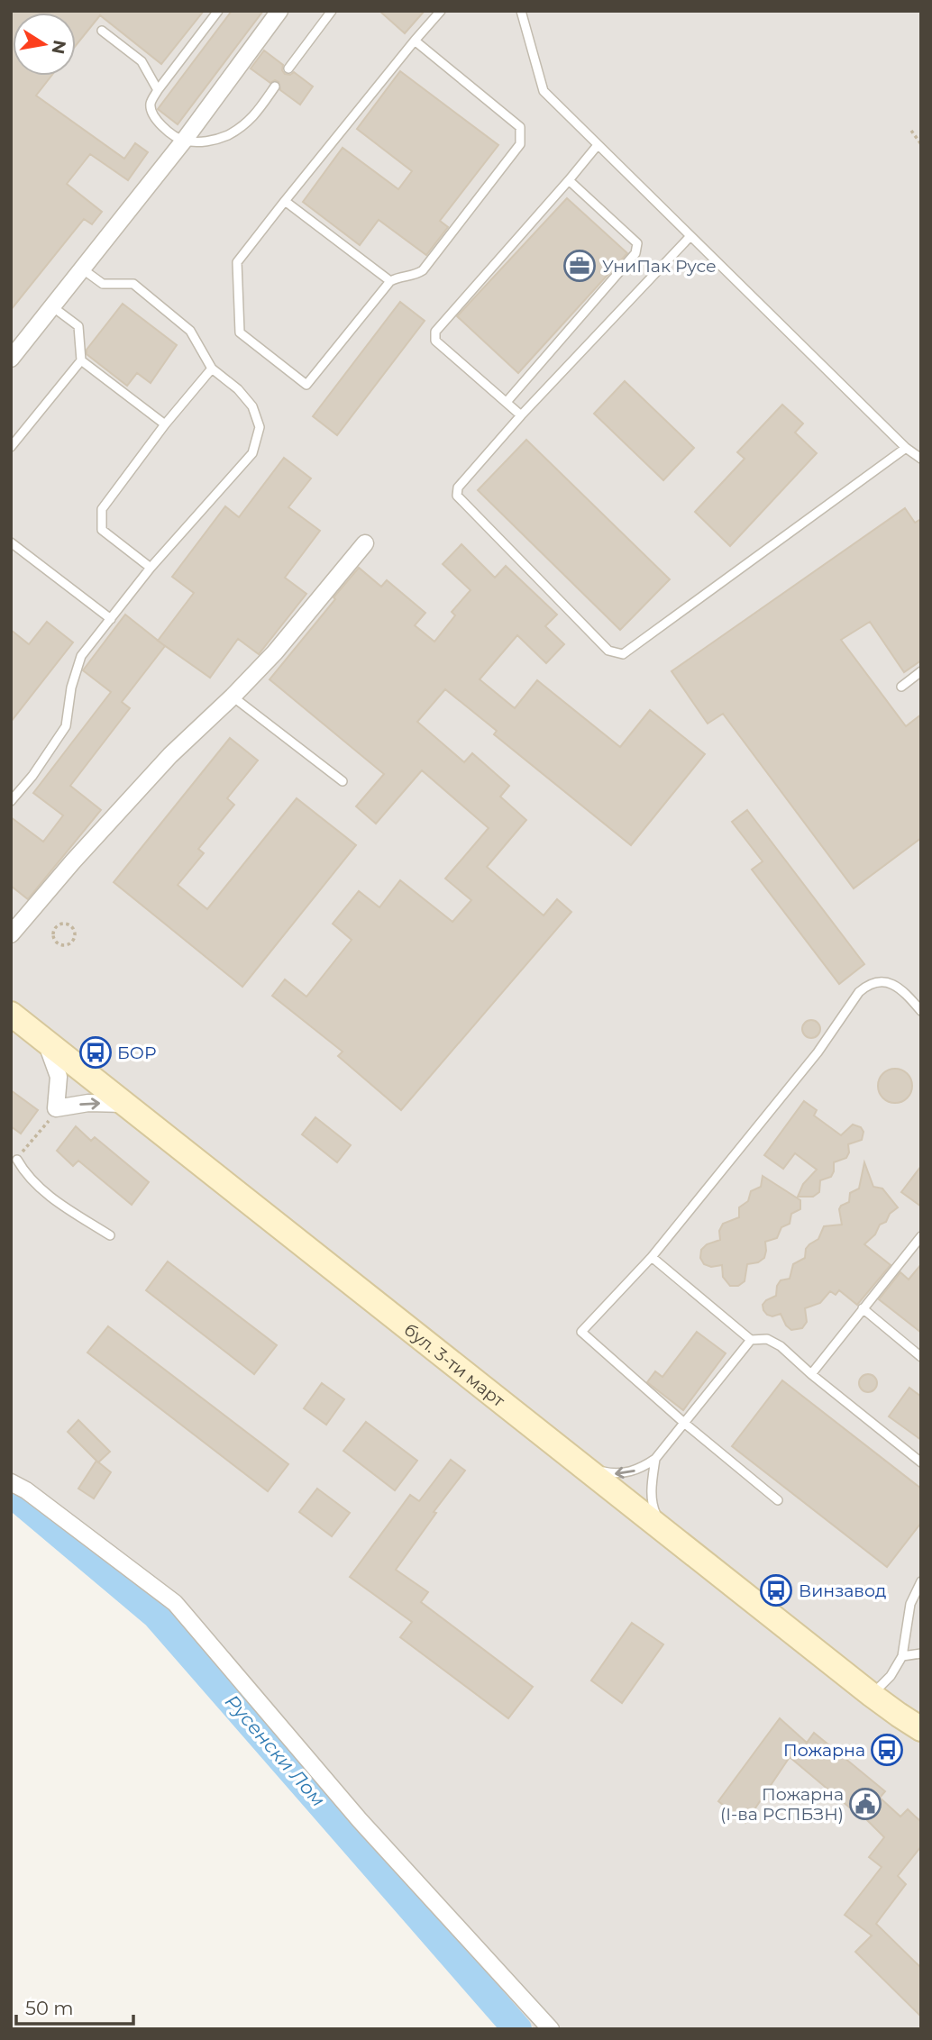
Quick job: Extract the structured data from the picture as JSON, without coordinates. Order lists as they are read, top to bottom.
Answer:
{
  "streets": {
    "main road": ["бул. 3-ти март"]
  },
  "water": ["Русенски Лом"],
  "places": {
    "office": ["УниПак Русе"],
    "bus stop": ["БОР", "Винзавод", "Пожарна"],
    "public building": ["Пожарна (I-ва РСПБЗН)"]
  },
  "scale_bar": "50 m",
  "north": "right"
}
